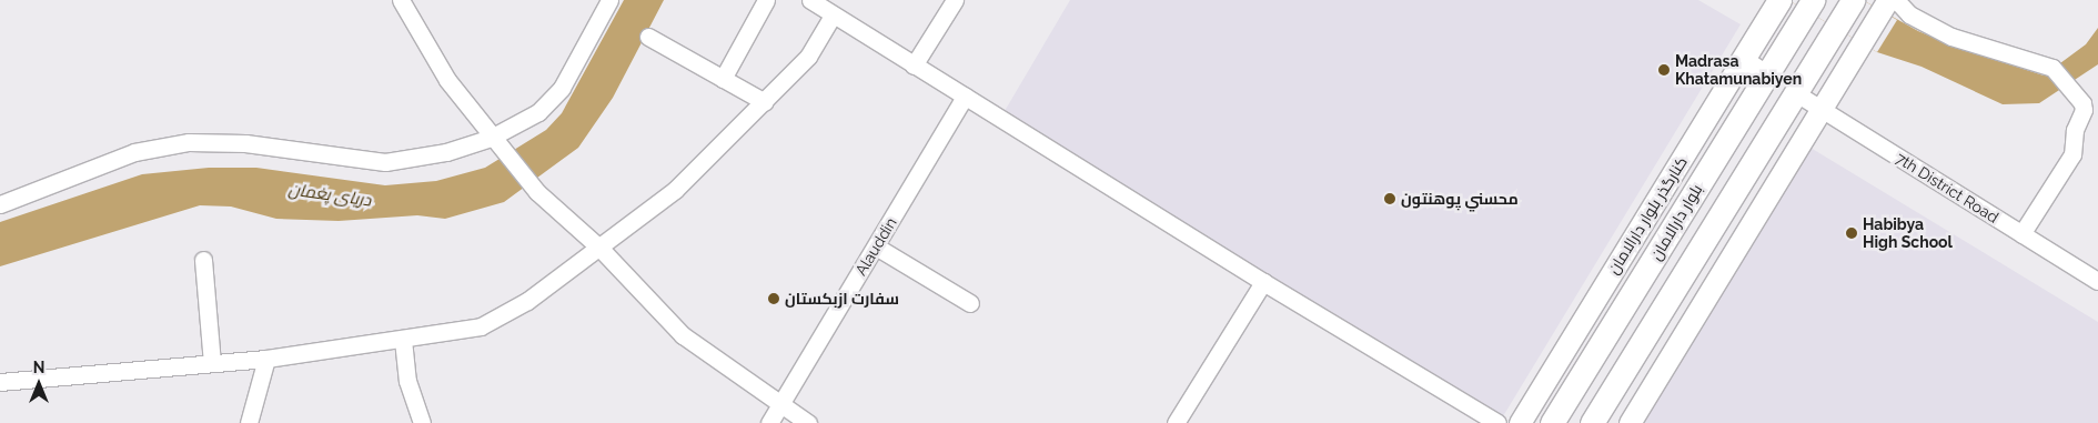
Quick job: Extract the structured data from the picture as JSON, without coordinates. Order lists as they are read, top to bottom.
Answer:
{
  "streets": {
    "main road": ["کنارگذر بلوار دارالامان", "بلوار دارالامان"],
    "street": ["7th District Road", "Alauddin"]
  },
  "water": ["دریای پغمان"],
  "places": [
    "Madrasa Khatamunabiyen",
    "محسني پوهنتون",
    "Habibya High School",
    "سفارت ازبکستان"
  ],
  "north": "top"
}
